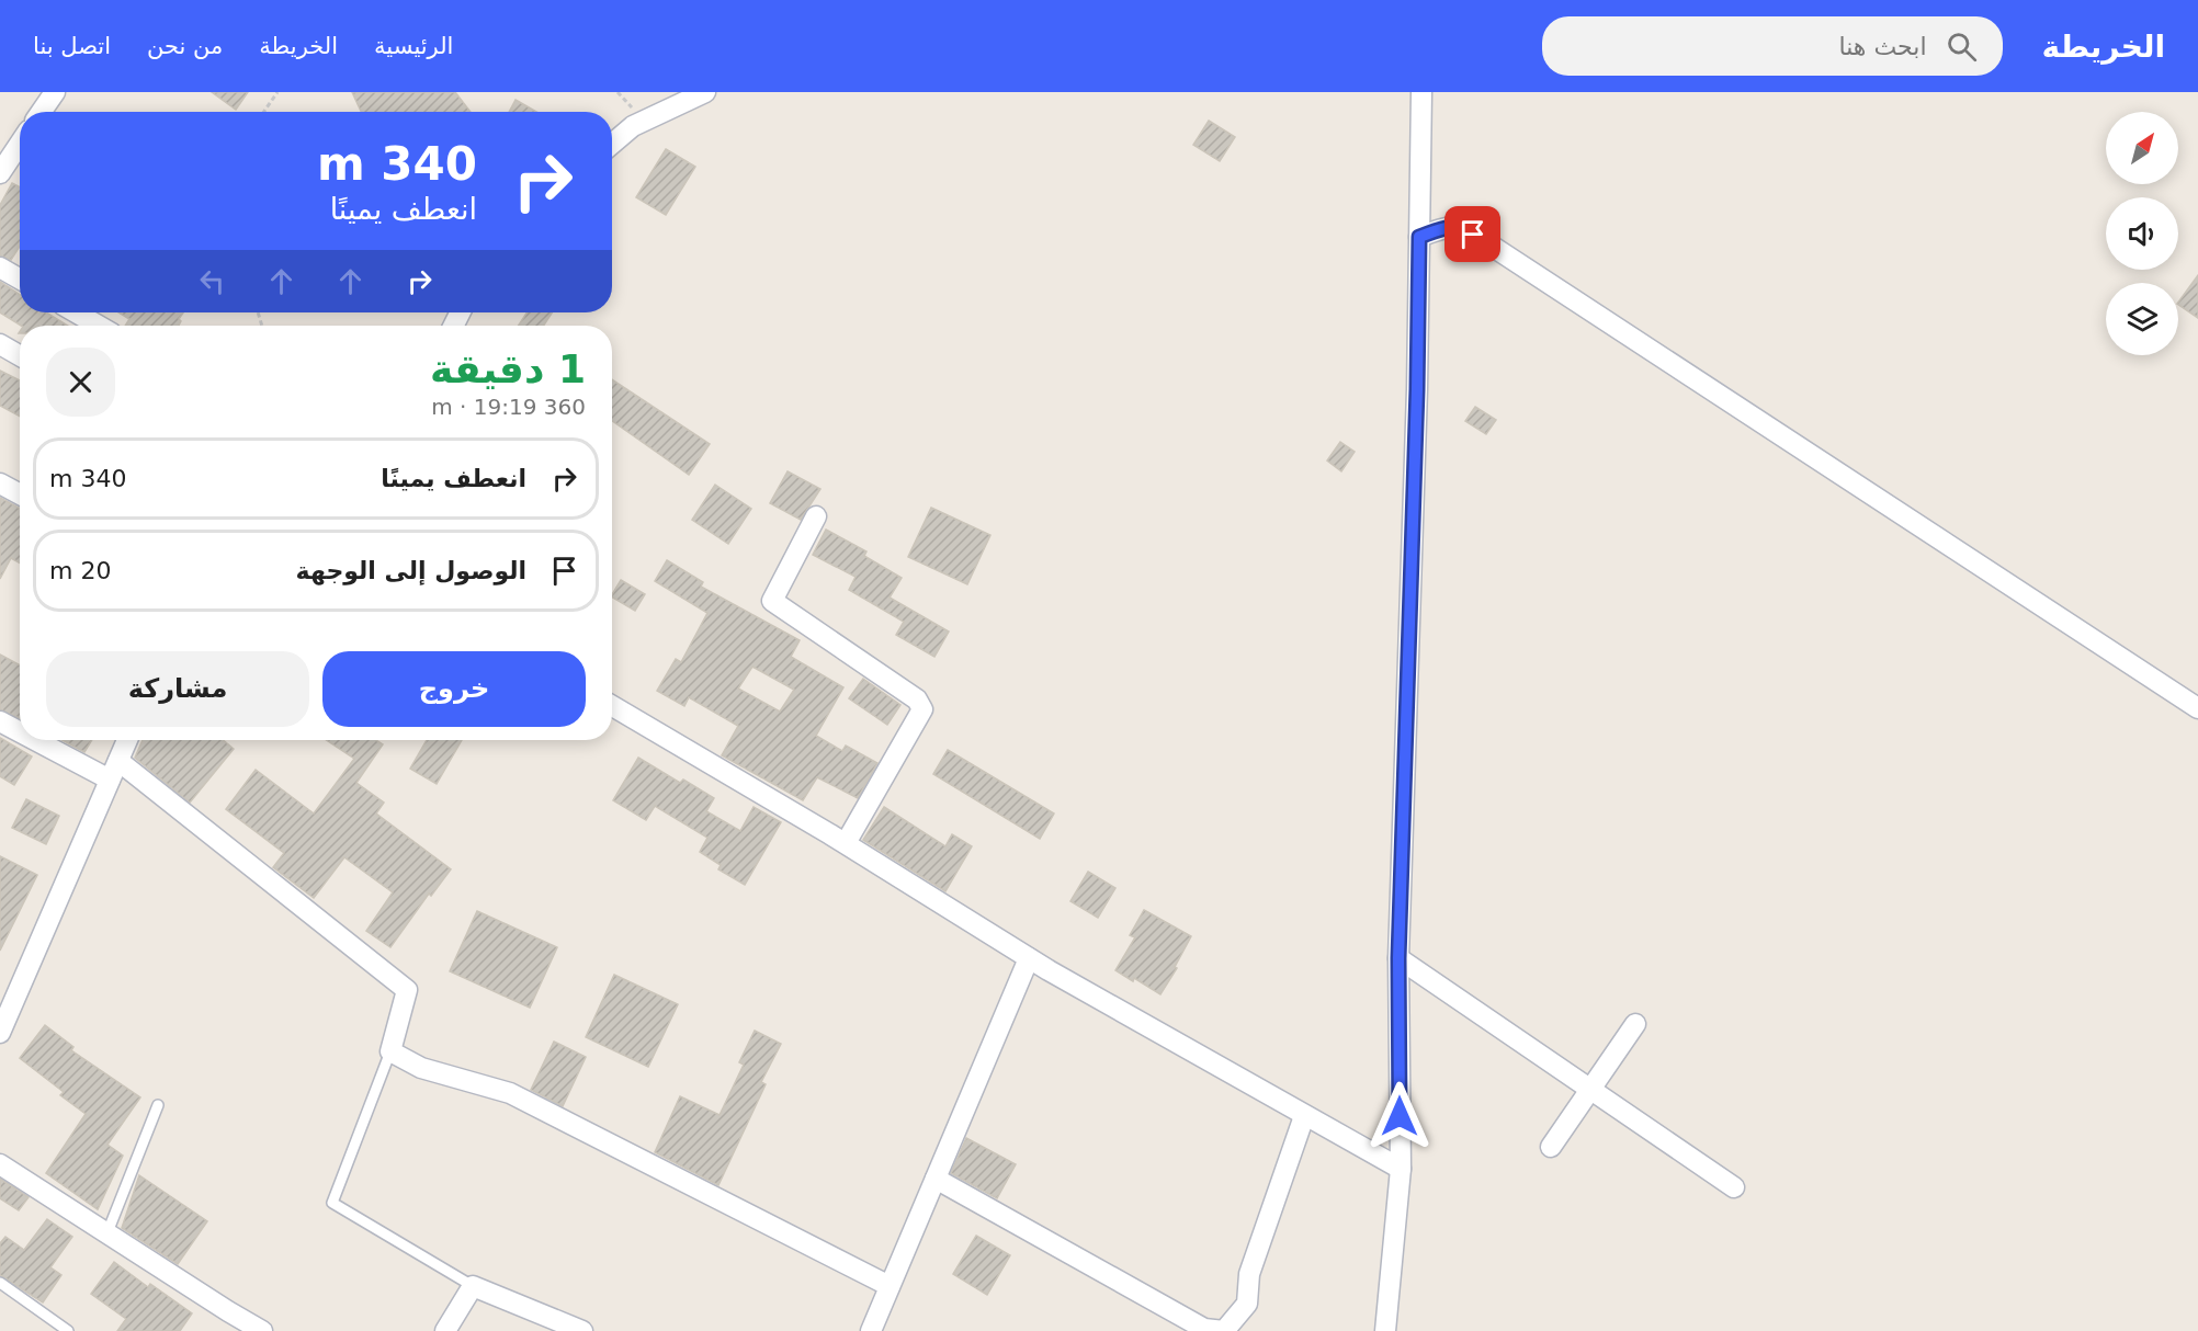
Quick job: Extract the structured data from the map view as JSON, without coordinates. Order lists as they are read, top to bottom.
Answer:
{
  "north": "top right",
  "page": {
    "header": "الخريطة",
    "search": "ابحث هنا",
    "nav": [
      "الرئيسية",
      "الخريطة",
      "من نحن",
      "اتصل بنا"
    ],
    "turn": ["340 m", "انعطف يمينًا"],
    "heading": ["1 دقيقة", "360 m · 19:19"],
    "list": [
      {
        "name": "انعطف يمينًا",
        "value": "340 m"
      },
      {
        "name": "الوصول إلى الوجهة",
        "value": "20 m"
      }
    ],
    "buttons": ["خروج", "مشاركة"]
  }
}
